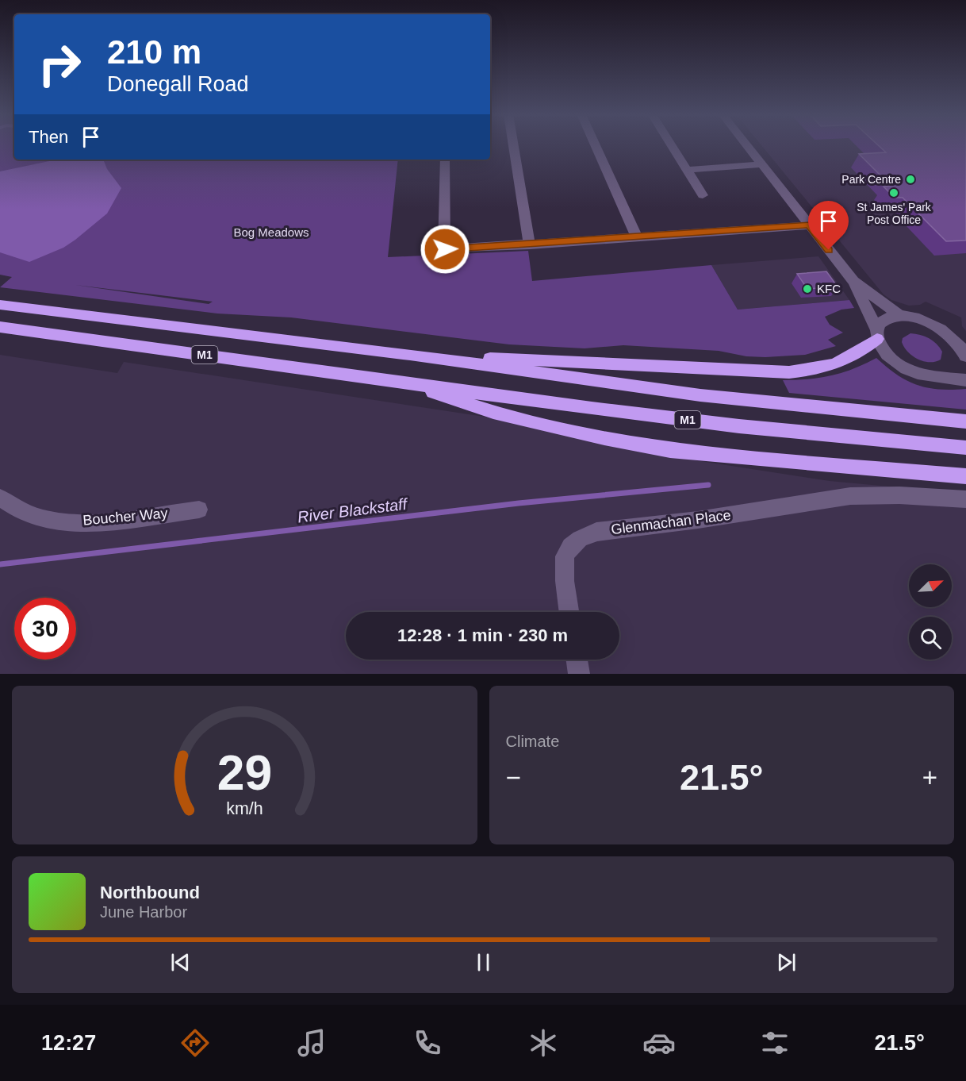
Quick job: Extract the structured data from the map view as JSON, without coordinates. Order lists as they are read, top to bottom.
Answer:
{
  "streets": {
    "highway": ["M1"],
    "street": ["Boucher Way", "Glenmachan Place"]
  },
  "water": ["River Blackstaff"],
  "parks": ["Bog Meadows"],
  "places": ["Park Centre", "St James' Park Post Office", "KFC"],
  "north": "top right",
  "page": {
    "turn": ["210 m", "Donegall Road"],
    "then": "Then",
    "limit": "30",
    "trip": "12:28 · 1 min · 230 m",
    "tile": "Climate",
    "heat": ["−", "21.5°", "+"],
    "song": ["Northbound", "June Harbor"],
    "tabs": ["12:27", "21.5°"],
    "gauge": ["29", "km/h"]
  }
}
